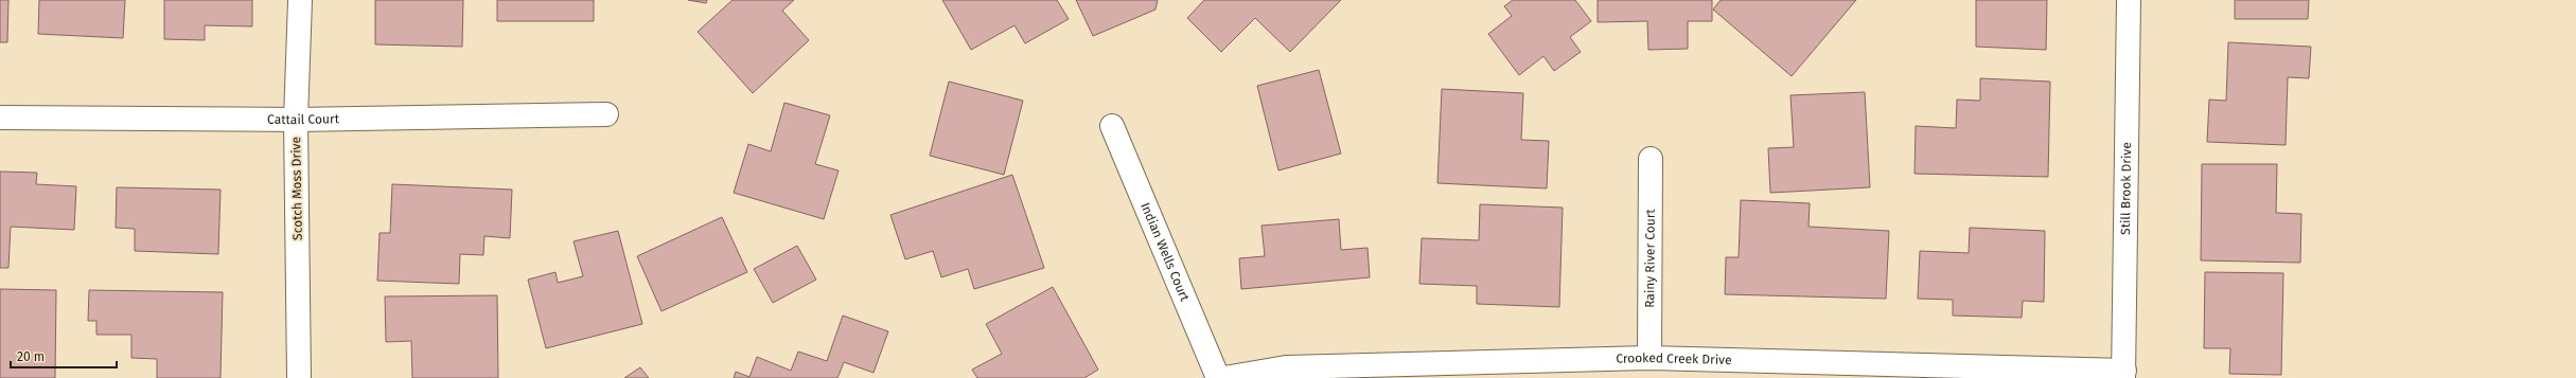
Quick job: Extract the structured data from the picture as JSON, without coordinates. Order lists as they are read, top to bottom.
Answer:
{
  "streets": {
    "street": [
      "Cattail Court",
      "Scotch Moss Drive",
      "Still Brook Drive",
      "Indian Wells Court",
      "Rainy River Court",
      "Crooked Creek Drive"
    ]
  },
  "crossings": [
    ["Cattail Court", "Scotch Moss Drive"],
    ["Still Brook Drive", "Crooked Creek Drive"],
    ["Rainy River Court", "Crooked Creek Drive"]
  ],
  "scale_bar": "20 m"
}
